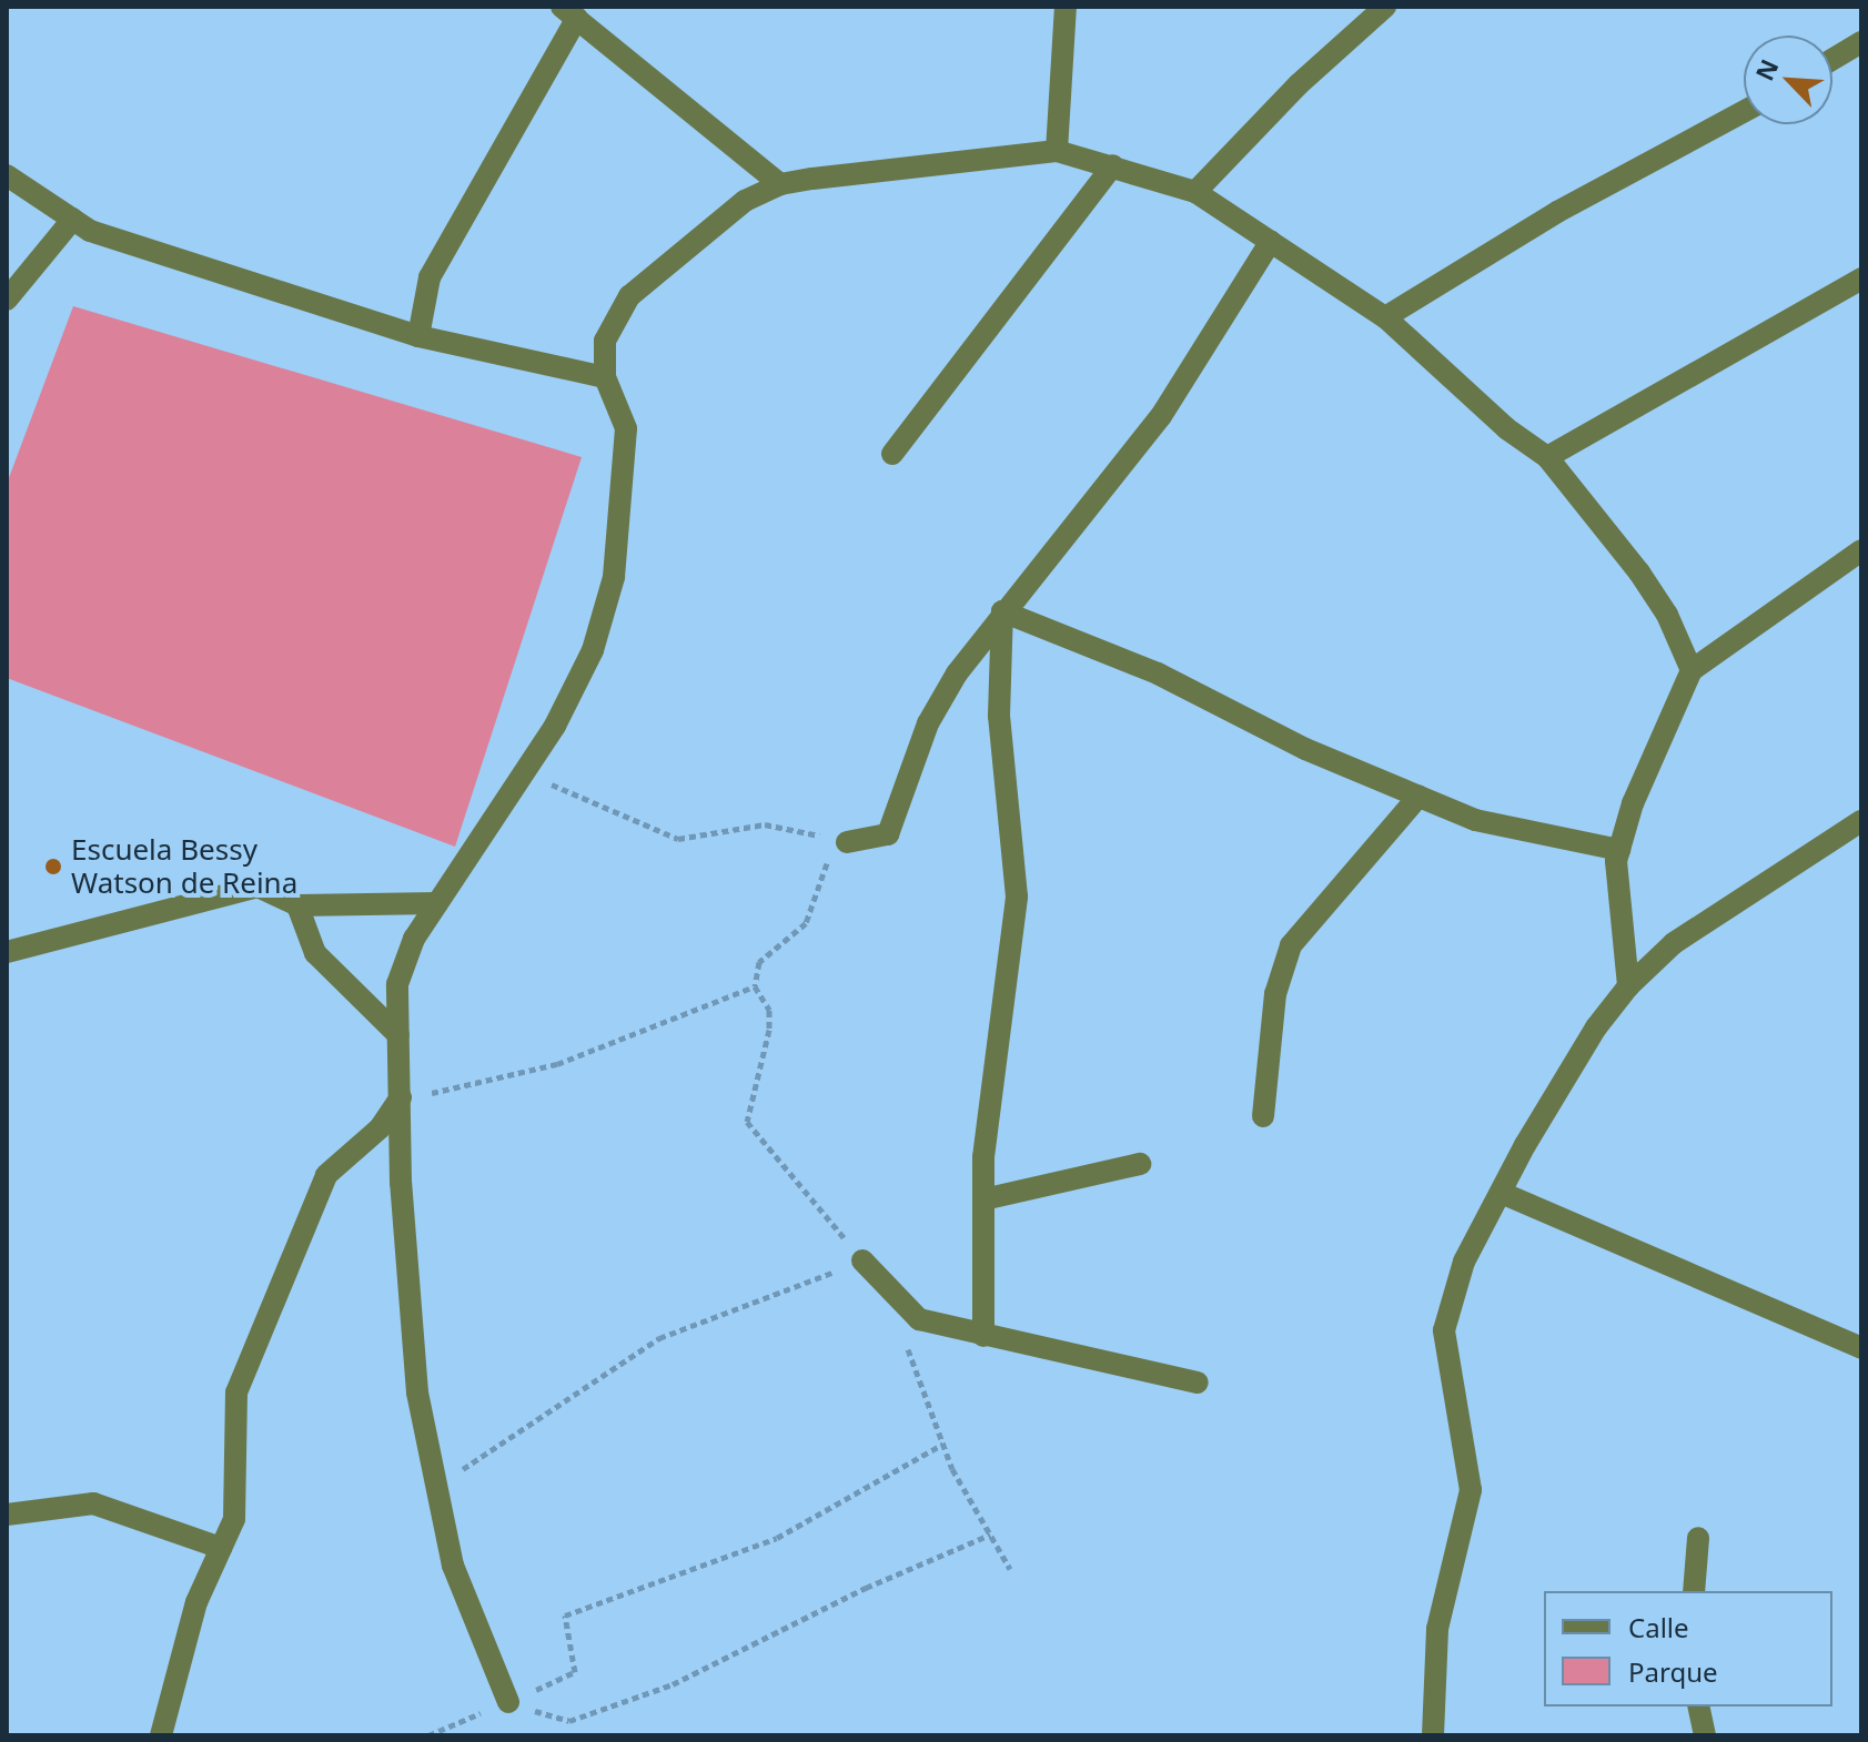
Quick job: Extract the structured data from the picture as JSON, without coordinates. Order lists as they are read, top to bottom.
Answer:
{
  "places": ["Escuela Bessy Watson de Reina"],
  "legend": ["Calle", "Parque"],
  "north": "top left"
}
